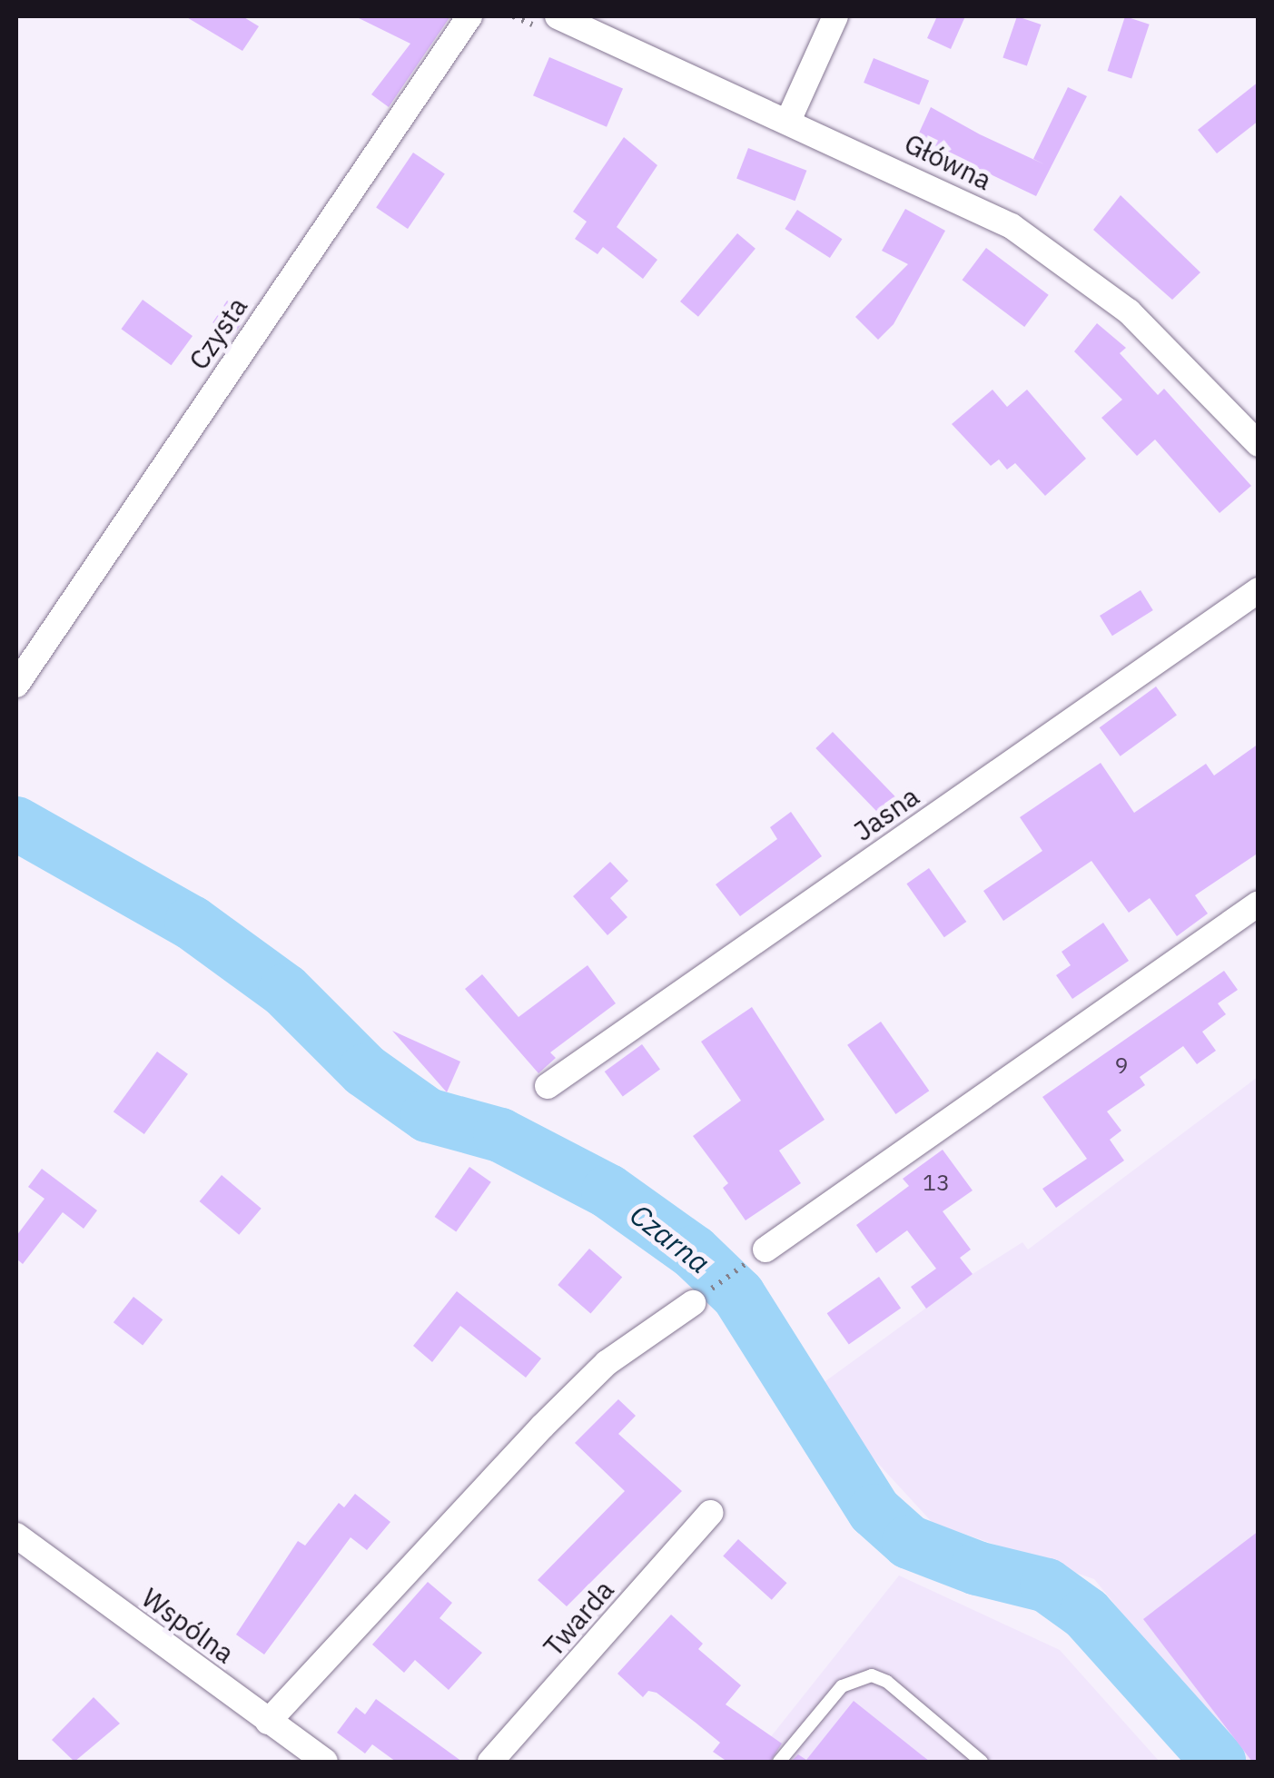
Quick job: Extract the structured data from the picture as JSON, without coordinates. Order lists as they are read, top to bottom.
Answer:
{
  "streets": {
    "street": [
      "Główna",
      "Czysta",
      "Jasna",
      "Twarda",
      "Wspólna"
    ]
  },
  "water": ["Czarna"],
  "house_numbers": ["9", "13"]
}
